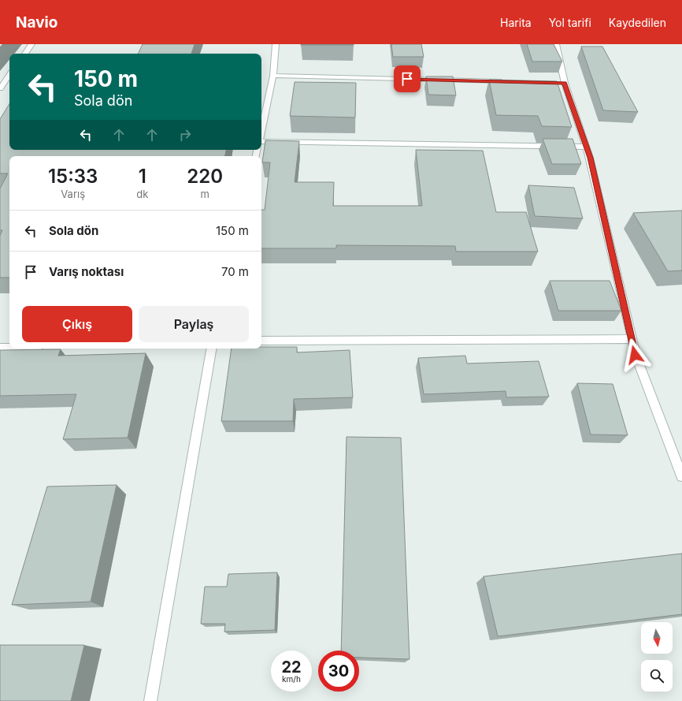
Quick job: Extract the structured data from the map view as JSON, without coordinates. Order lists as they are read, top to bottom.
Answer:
{
  "north": "bottom",
  "page": {
    "header": "Navio",
    "nav": ["Harita", "Yol tarifi", "Kaydedilen"],
    "turn": ["150 m", "Sola dön"],
    "eta": [
      "15:33",
      "Varış",
      "1",
      "dk",
      "220",
      "m"
    ],
    "list": [
      {
        "name": "Sola dön",
        "value": "150 m"
      },
      {
        "name": "Varış noktası",
        "value": "70 m"
      }
    ],
    "buttons": ["Çıkış", "Paylaş"],
    "speed": "22 km/h",
    "limit": "30"
  }
}
